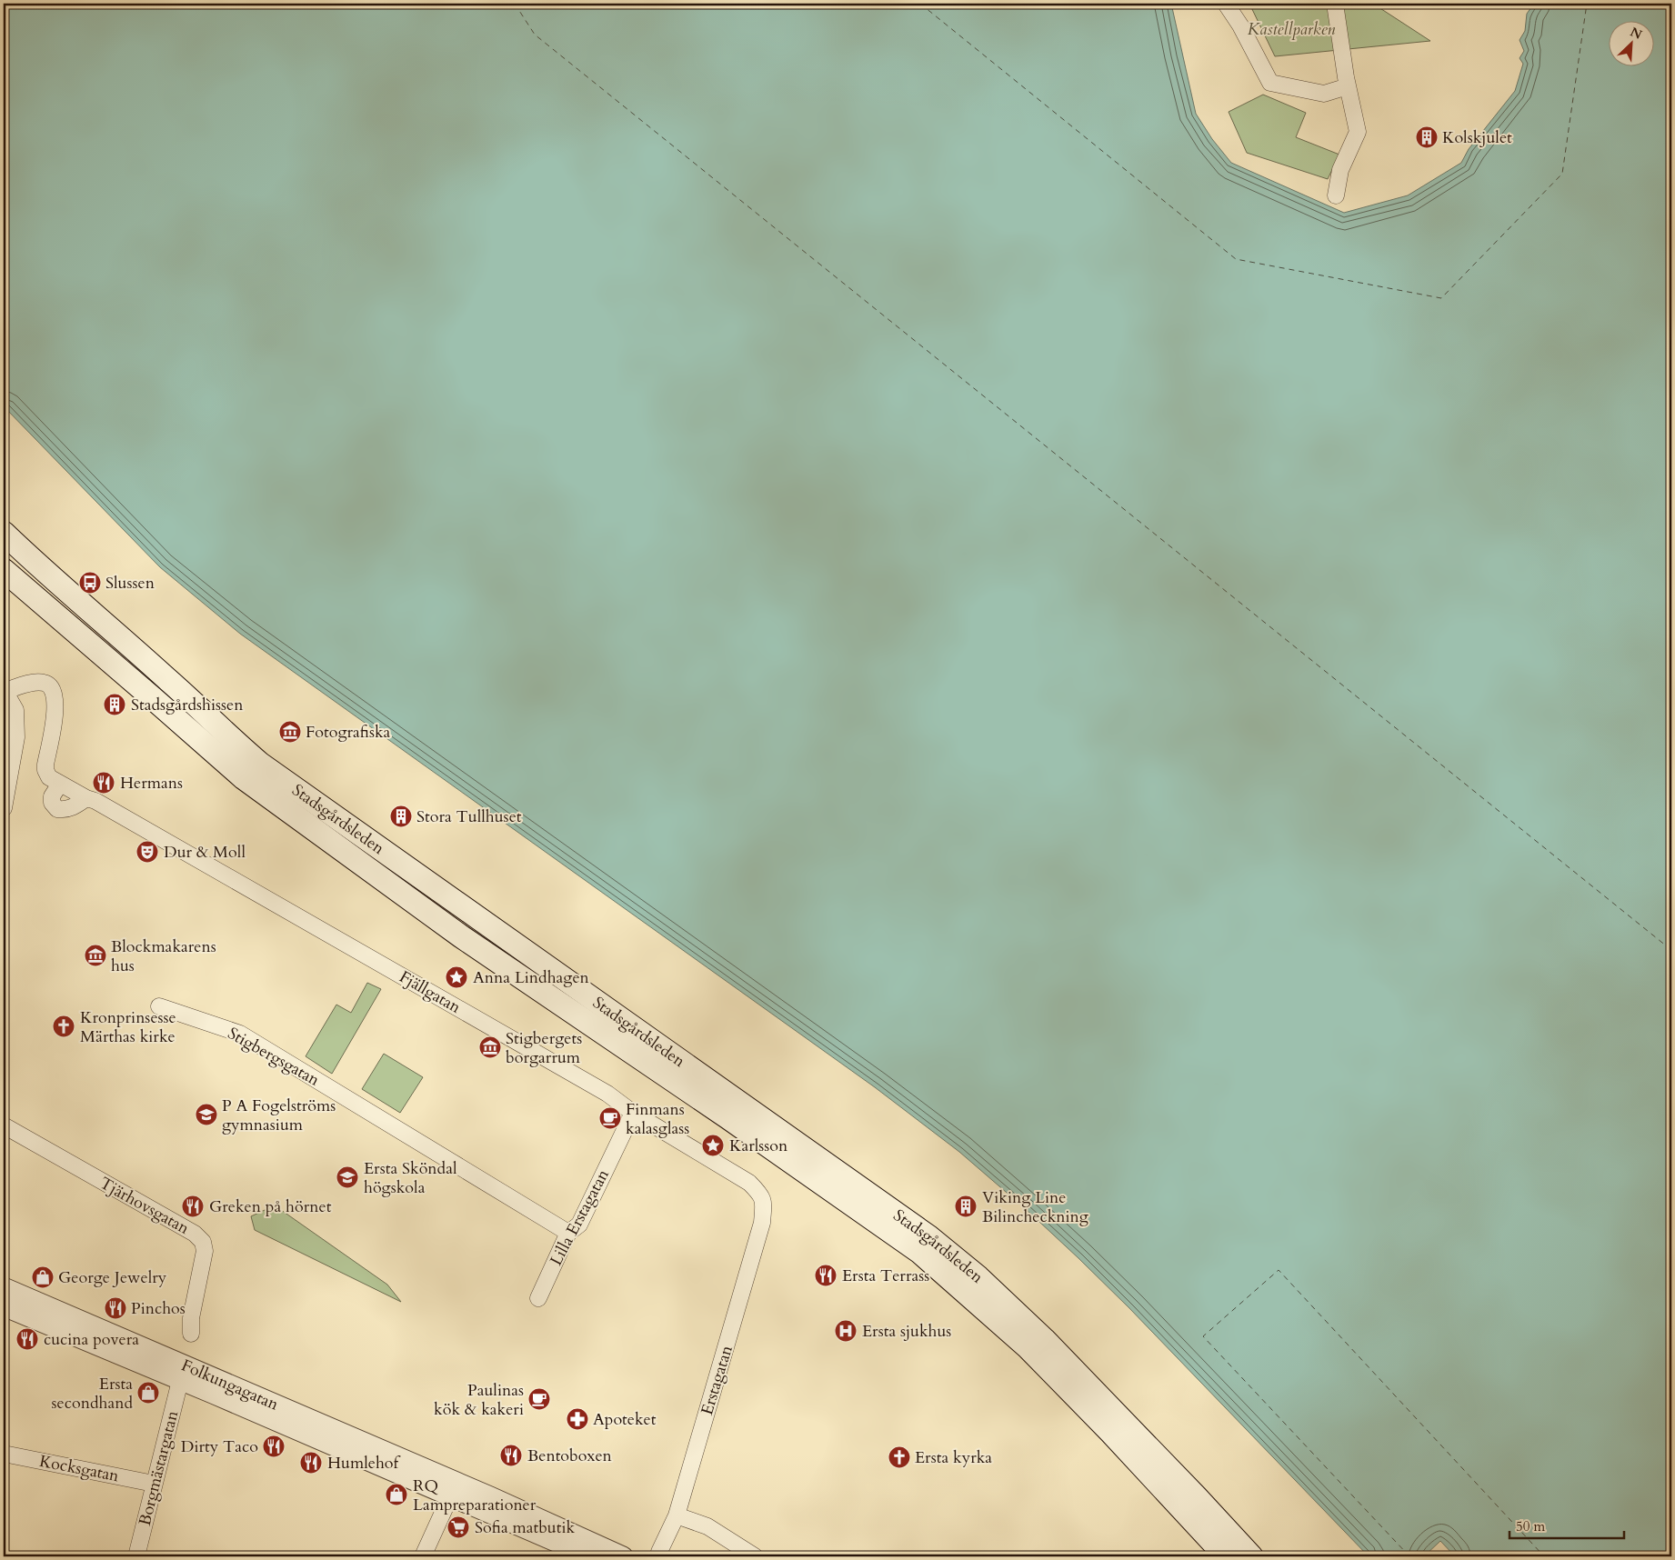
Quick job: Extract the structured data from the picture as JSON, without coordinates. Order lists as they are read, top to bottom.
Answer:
{
  "streets": {
    "main road": ["Stadsgårdsleden"],
    "street": [
      "Fjällgatan",
      "Stigbergsgatan",
      "Tjärhovsgatan",
      "Lilla Erstagatan",
      "Erstagatan",
      "Folkungagatan",
      "Kocksgatan",
      "Borgmästargatan"
    ]
  },
  "crossings": [
    ["Fjällgatan", "Lilla Erstagatan"],
    ["Fjällgatan", "Erstagatan"],
    ["Stigbergsgatan", "Lilla Erstagatan"],
    ["Folkungagatan", "Borgmästargatan"],
    ["Kocksgatan", "Borgmästargatan"]
  ],
  "parks": ["Kastellparken"],
  "places": {
    "building": [
      "Kolskjulet",
      "Stadsgårdshissen",
      "Stora Tullhuset",
      "Viking Line Bilincheckning"
    ],
    "bus stop": ["Slussen"],
    "museum": ["Fotografiska", "Blockmakarens hus", "Stigbergets borgarrum"],
    "restaurant": [
      "Hermans",
      "Greken på hörnet",
      "Ersta Terrass",
      "Pinchos",
      "cucina povera",
      "Dirty Taco",
      "Bentoboxen",
      "Humlehof"
    ],
    "theatre": ["Dur & Moll"],
    "place": ["Anna Lindhagen", "Karlsson"],
    "church": ["Kronprinsesse Märthas kirke", "Ersta kyrka"],
    "school or university": ["P A Fogelströms gymnasium", "Ersta Sköndal högskola"],
    "cafe": ["Finmans kalasglass", "Paulinas kök & kakeri"],
    "shop": ["George Jewelry", "Ersta secondhand", "RQ Lampreparationer"],
    "hospital": ["Ersta sjukhus"],
    "pharmacy": ["Apoteket"],
    "supermarket": ["Sofia matbutik"]
  },
  "scale_bar": "50 m",
  "north": "top right"
}
